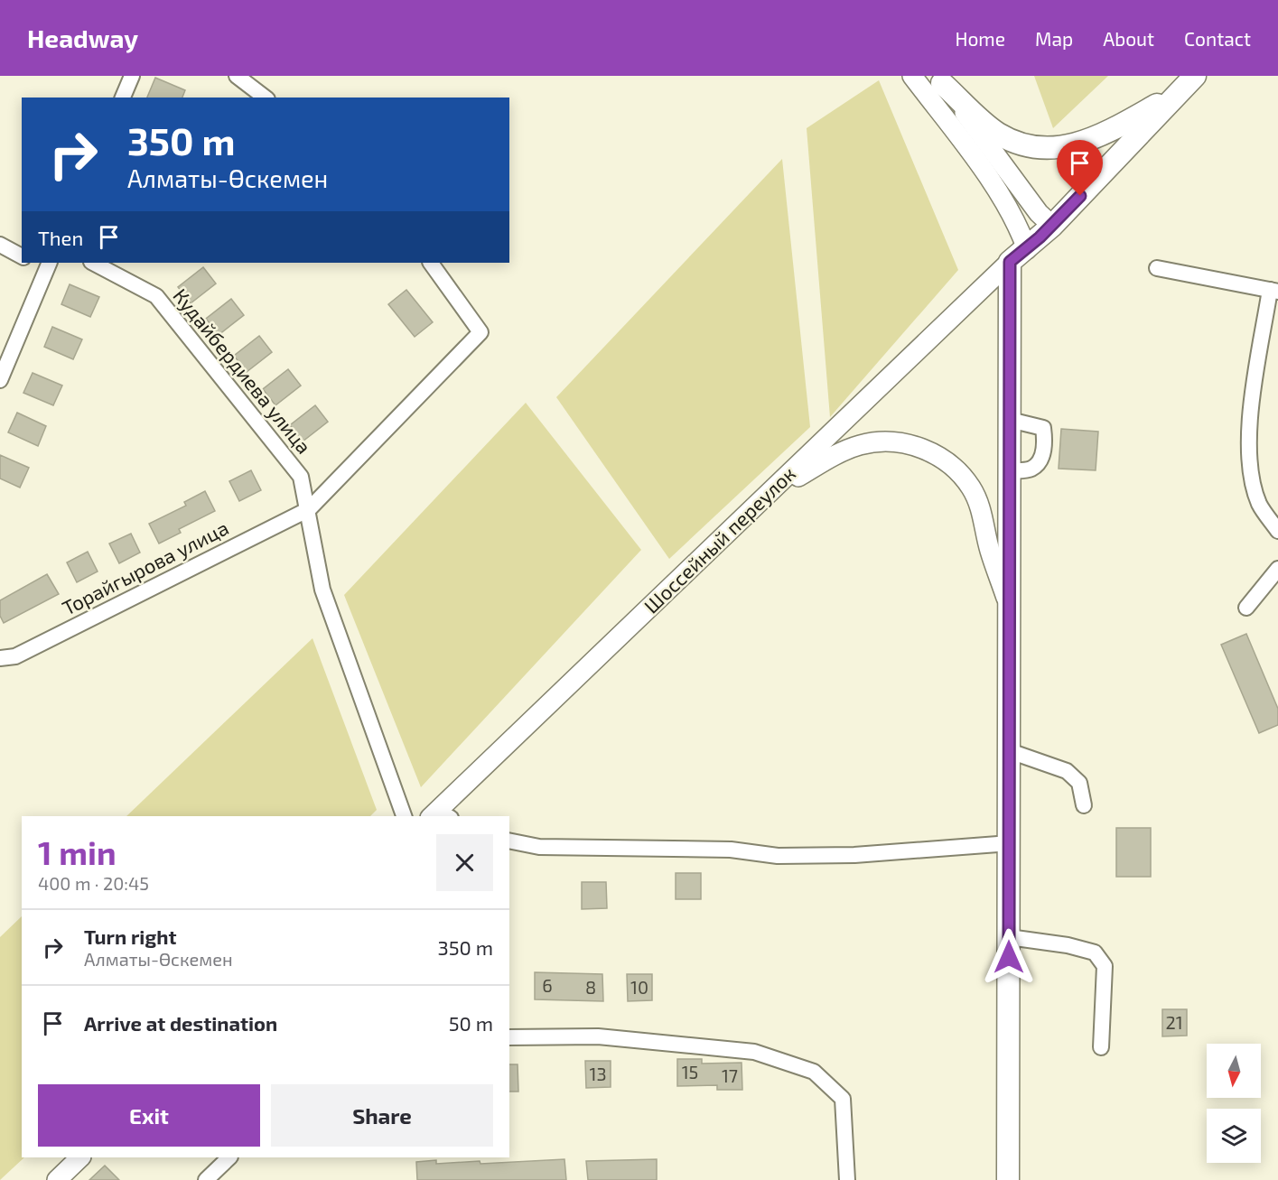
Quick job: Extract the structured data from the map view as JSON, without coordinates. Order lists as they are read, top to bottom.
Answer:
{
  "streets": {
    "main road": ["Шоссейный переулок"],
    "street": ["Кудайбердиева улица", "Торайгырова улица"]
  },
  "crossings": [
    ["Кудайбердиева улица", "Торайгырова улица"]
  ],
  "house_numbers": [
    "6",
    "8",
    "10",
    "21",
    "15",
    "13",
    "17"
  ],
  "north": "bottom",
  "page": {
    "header": "Headway",
    "nav": [
      "Home",
      "Map",
      "About",
      "Contact"
    ],
    "turn": ["350 m", "Алматы-Өскемен"],
    "then": "Then",
    "heading": ["1 min", "400 m · 20:45"],
    "list": [
      {
        "name": "Turn right",
        "note": "Алматы-Өскемен",
        "value": "350 m"
      },
      {
        "name": "Arrive at destination",
        "value": "50 m"
      }
    ],
    "buttons": ["Exit", "Share"]
  }
}
